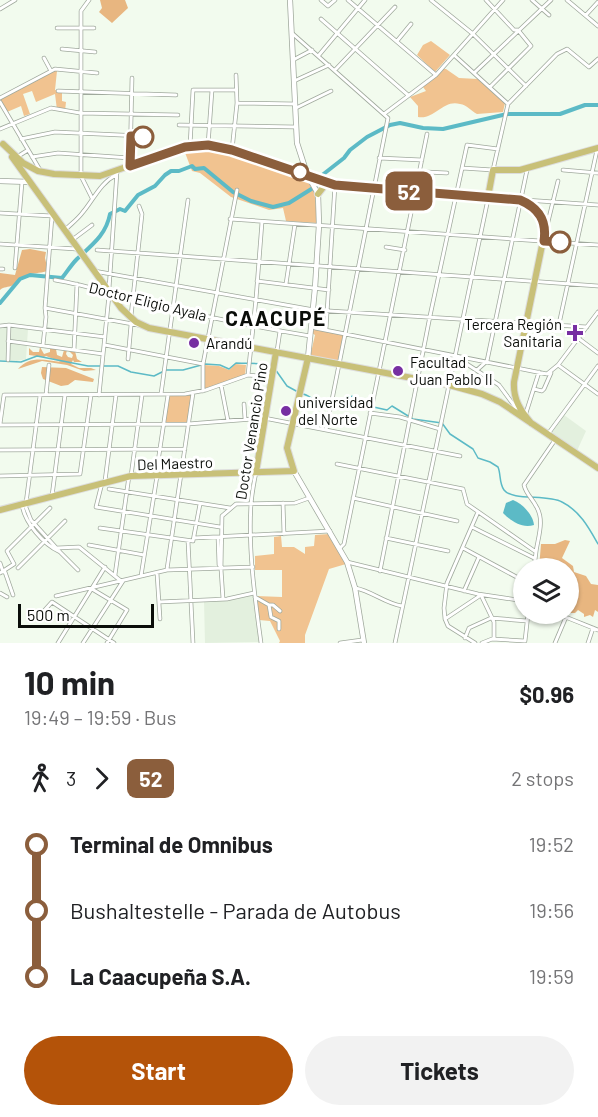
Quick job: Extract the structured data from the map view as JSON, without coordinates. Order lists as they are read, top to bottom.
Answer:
{
  "streets": {
    "main road": ["Doctor Venancio Pino", "Del Maestro"],
    "street": ["Doctor Eligio Ayala"]
  },
  "crossings": [
    ["Doctor Eligio Ayala", "Doctor Venancio Pino"],
    ["Doctor Venancio Pino", "Del Maestro"]
  ],
  "districts": ["CAACUPÉ"],
  "places": {
    "health": ["Tercera Región Sanitaria"],
    "other": ["Arandú", "Facultad Juan Pablo II", "universidad del Norte"]
  },
  "lines": ["bus line 52"],
  "scale_bar": "500 m",
  "page": {
    "on_map": "52",
    "scale": "500 m",
    "heading": ["10 min", "19:49 – 19:59 · Bus", "$0.96"],
    "legs": ["3", "52", "2 stops"],
    "list": [
      {
        "name": "Terminal de Omnibus",
        "value": "19:52"
      },
      {
        "name": "Bushaltestelle - Parada de Autobus",
        "value": "19:56"
      },
      {
        "name": "La Caacupeña S.A.",
        "value": "19:59"
      }
    ],
    "buttons": ["Start", "Tickets"]
  }
}
